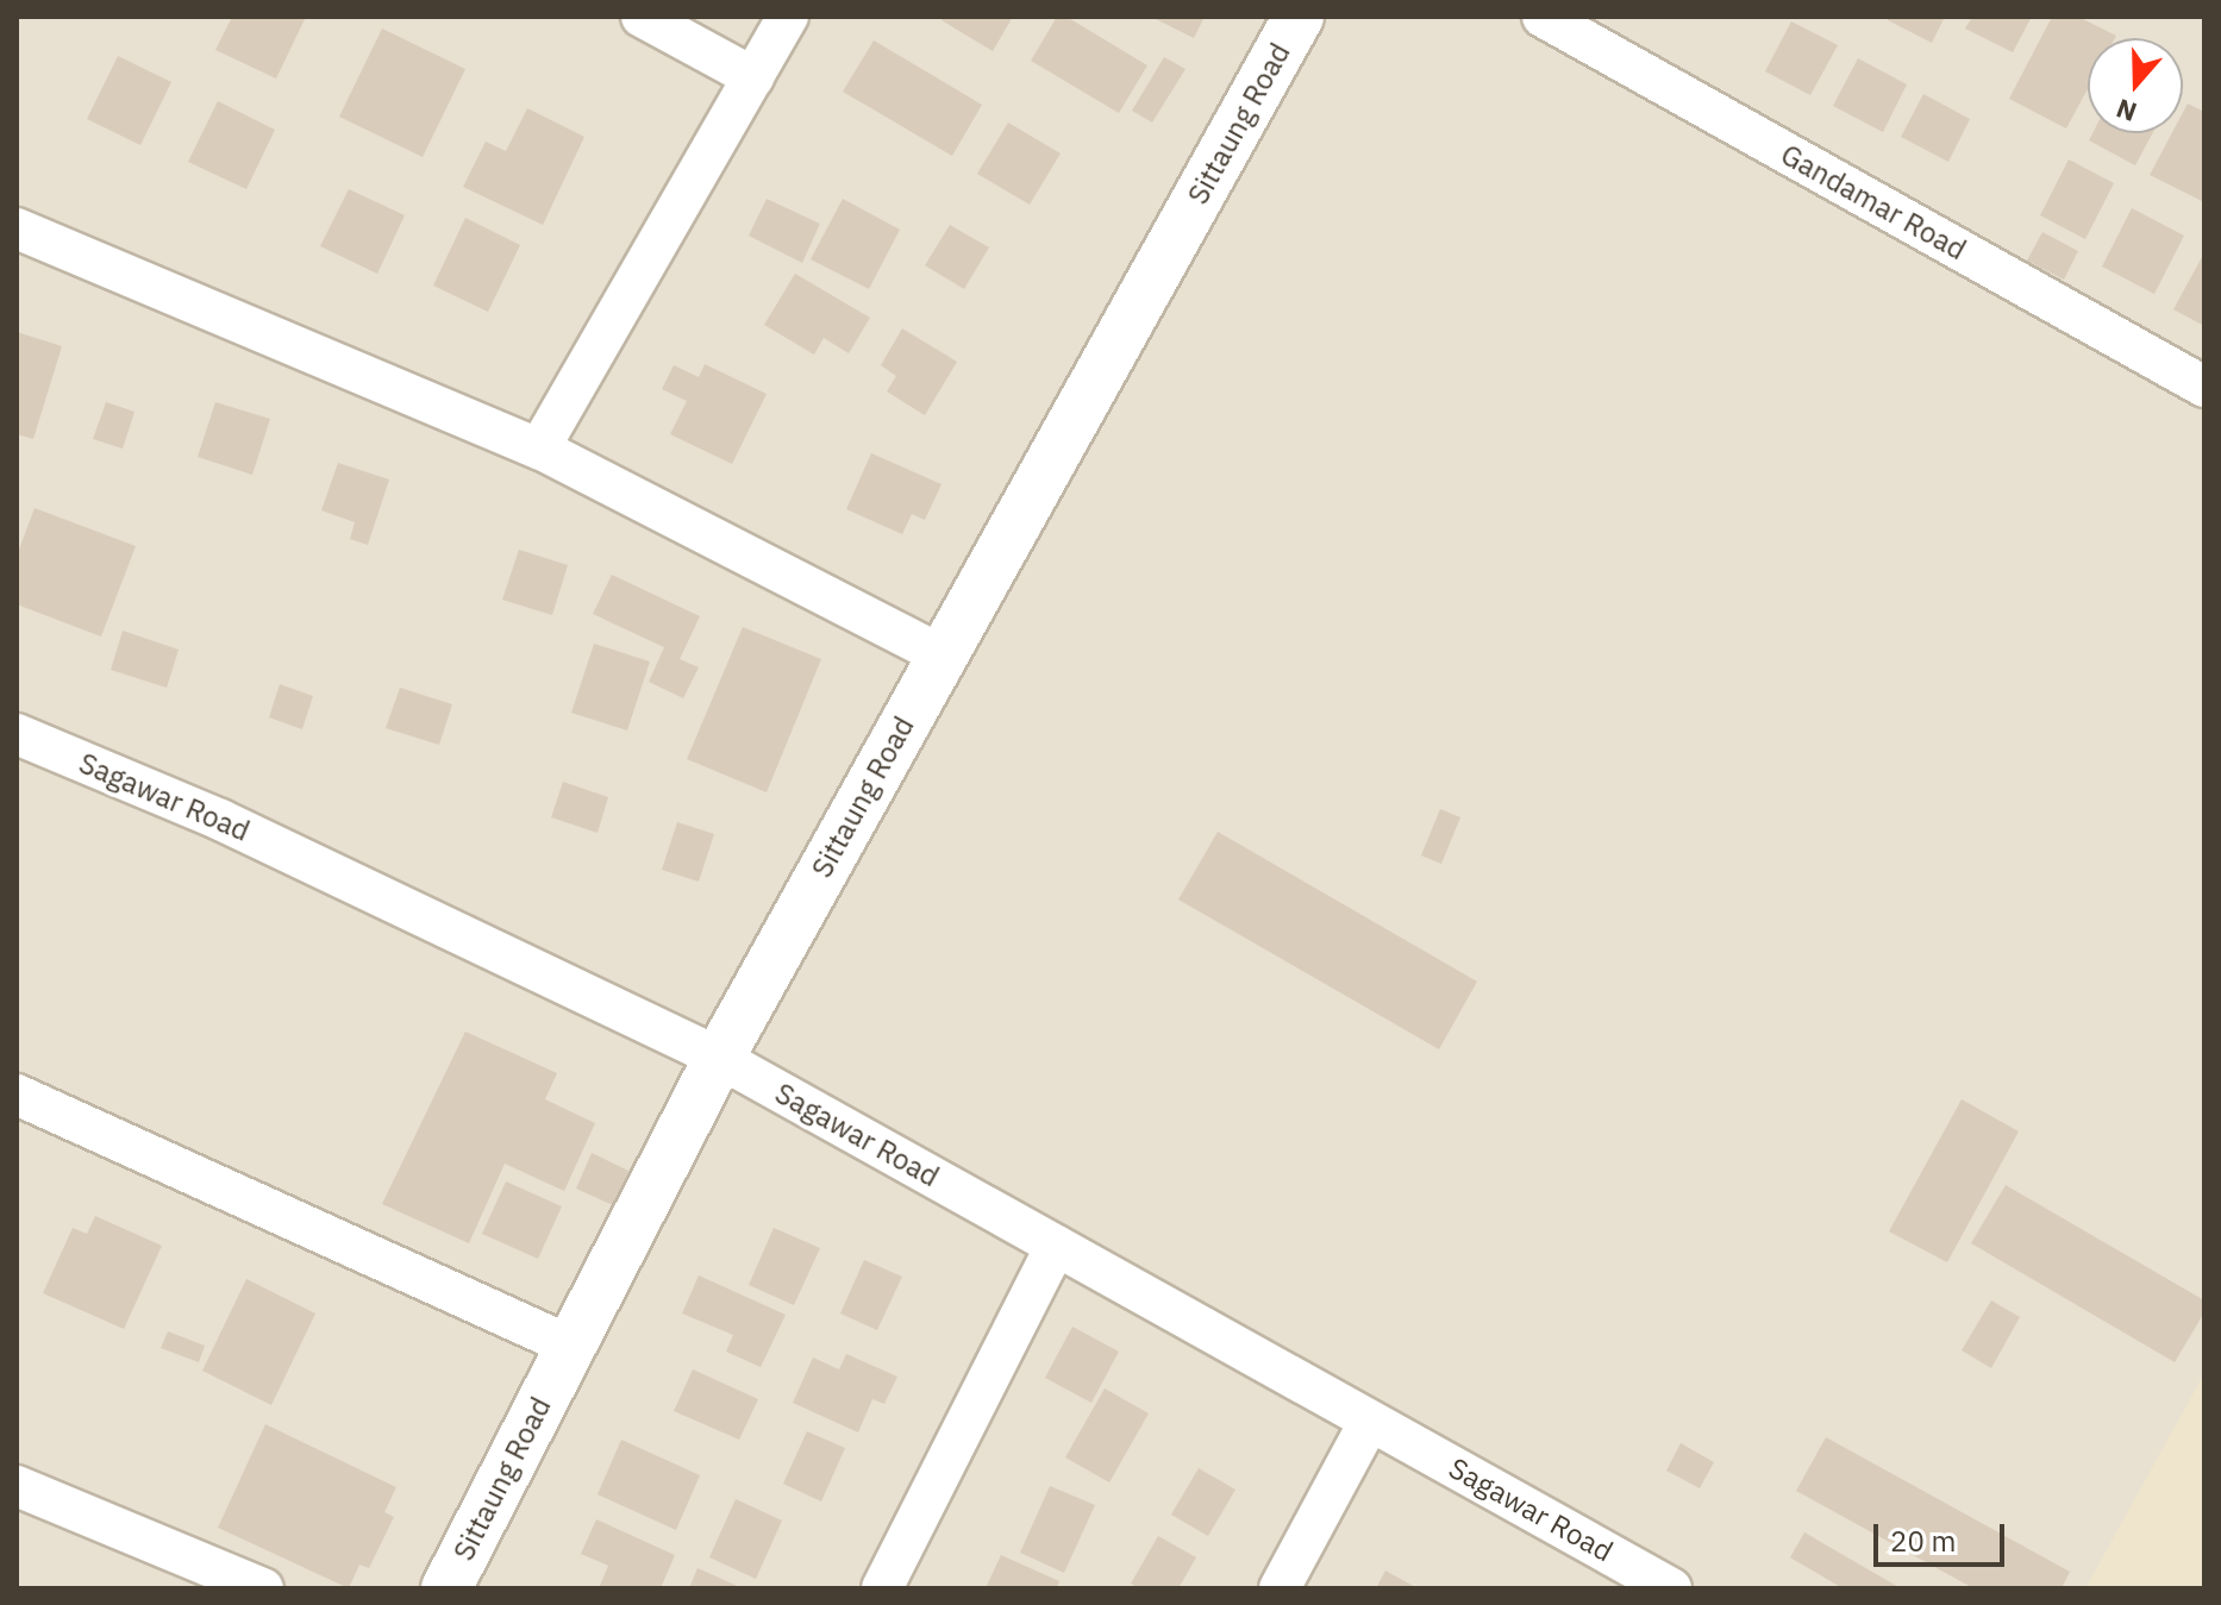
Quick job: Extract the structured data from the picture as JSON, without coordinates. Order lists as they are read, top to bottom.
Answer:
{
  "streets": {
    "street": ["Sittaung Road", "Gandamar Road", "Sagawar Road"]
  },
  "crossings": [
    ["Sittaung Road", "Sagawar Road"]
  ],
  "scale_bar": "20 m",
  "north": "bottom"
}
